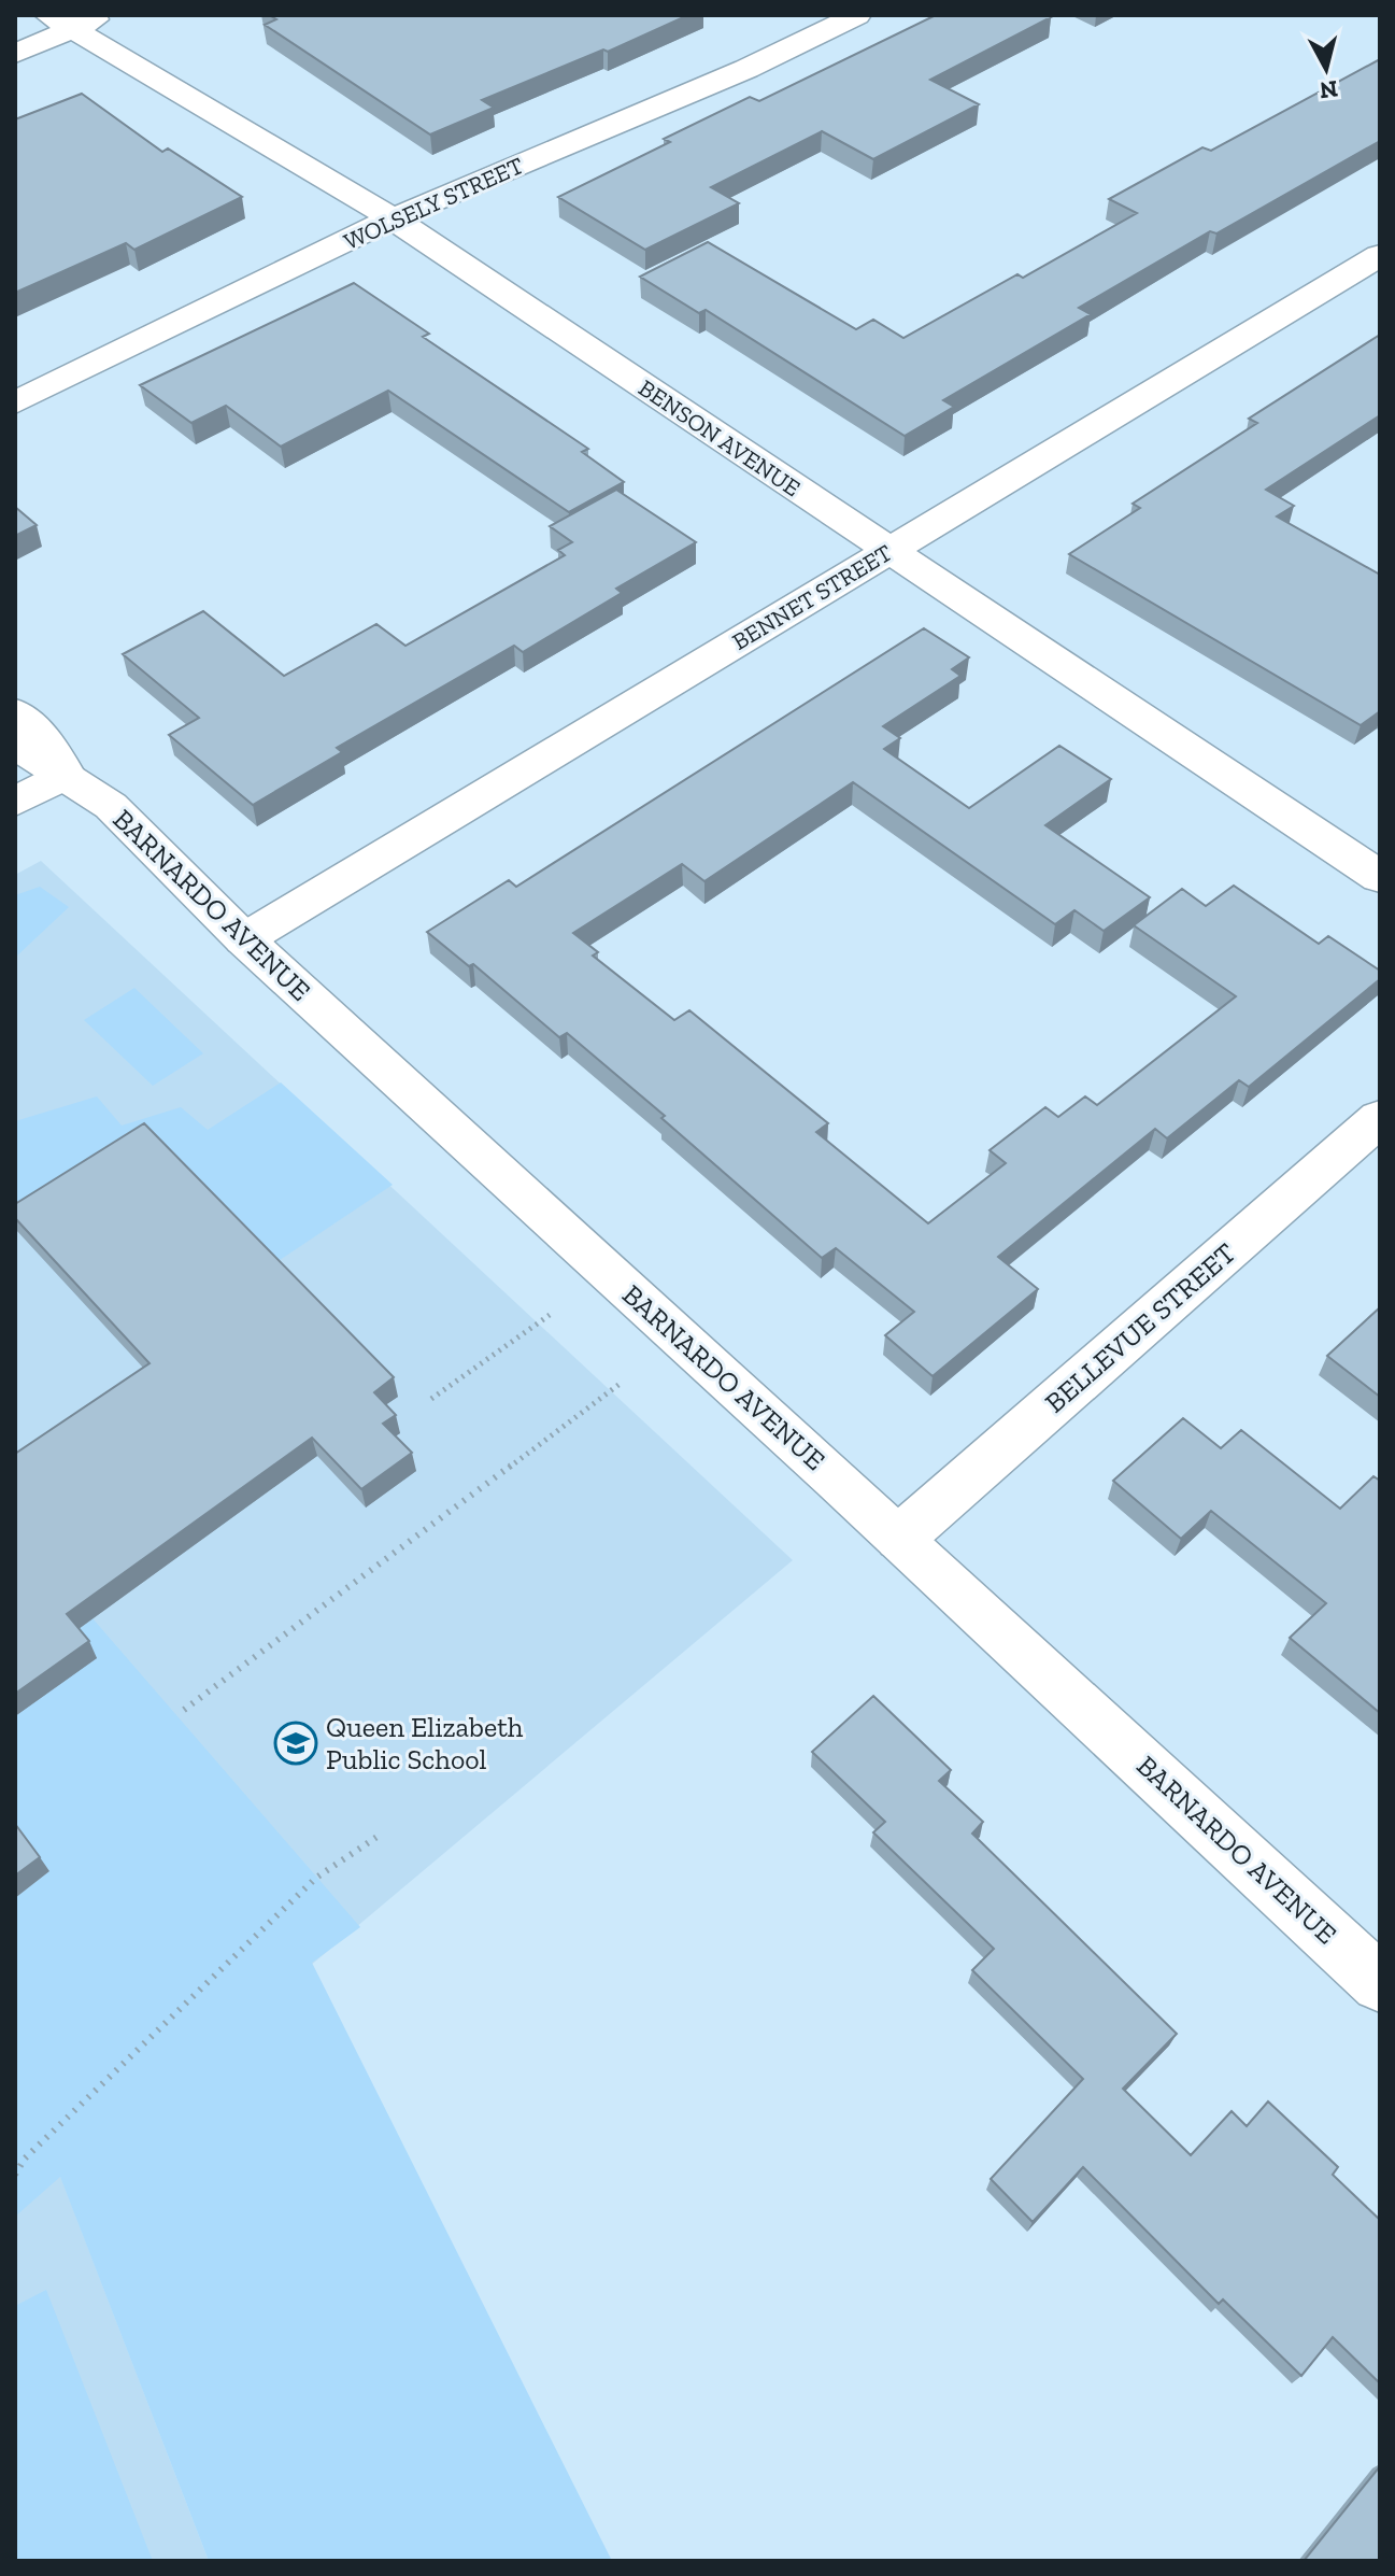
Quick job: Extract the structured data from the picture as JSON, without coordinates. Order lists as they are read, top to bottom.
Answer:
{
  "streets": {
    "street": [
      "WOLSELY STREET",
      "BENSON AVENUE",
      "BENNET STREET",
      "BARNARDO AVENUE",
      "BELLEVUE STREET"
    ]
  },
  "crossings": [
    ["WOLSELY STREET", "BENSON AVENUE"],
    ["BENSON AVENUE", "BENNET STREET"],
    ["BENNET STREET", "BARNARDO AVENUE"],
    ["BARNARDO AVENUE", "BELLEVUE STREET"]
  ],
  "places": {
    "school or university": ["Queen Elizabeth Public School"]
  },
  "north": "bottom"
}
